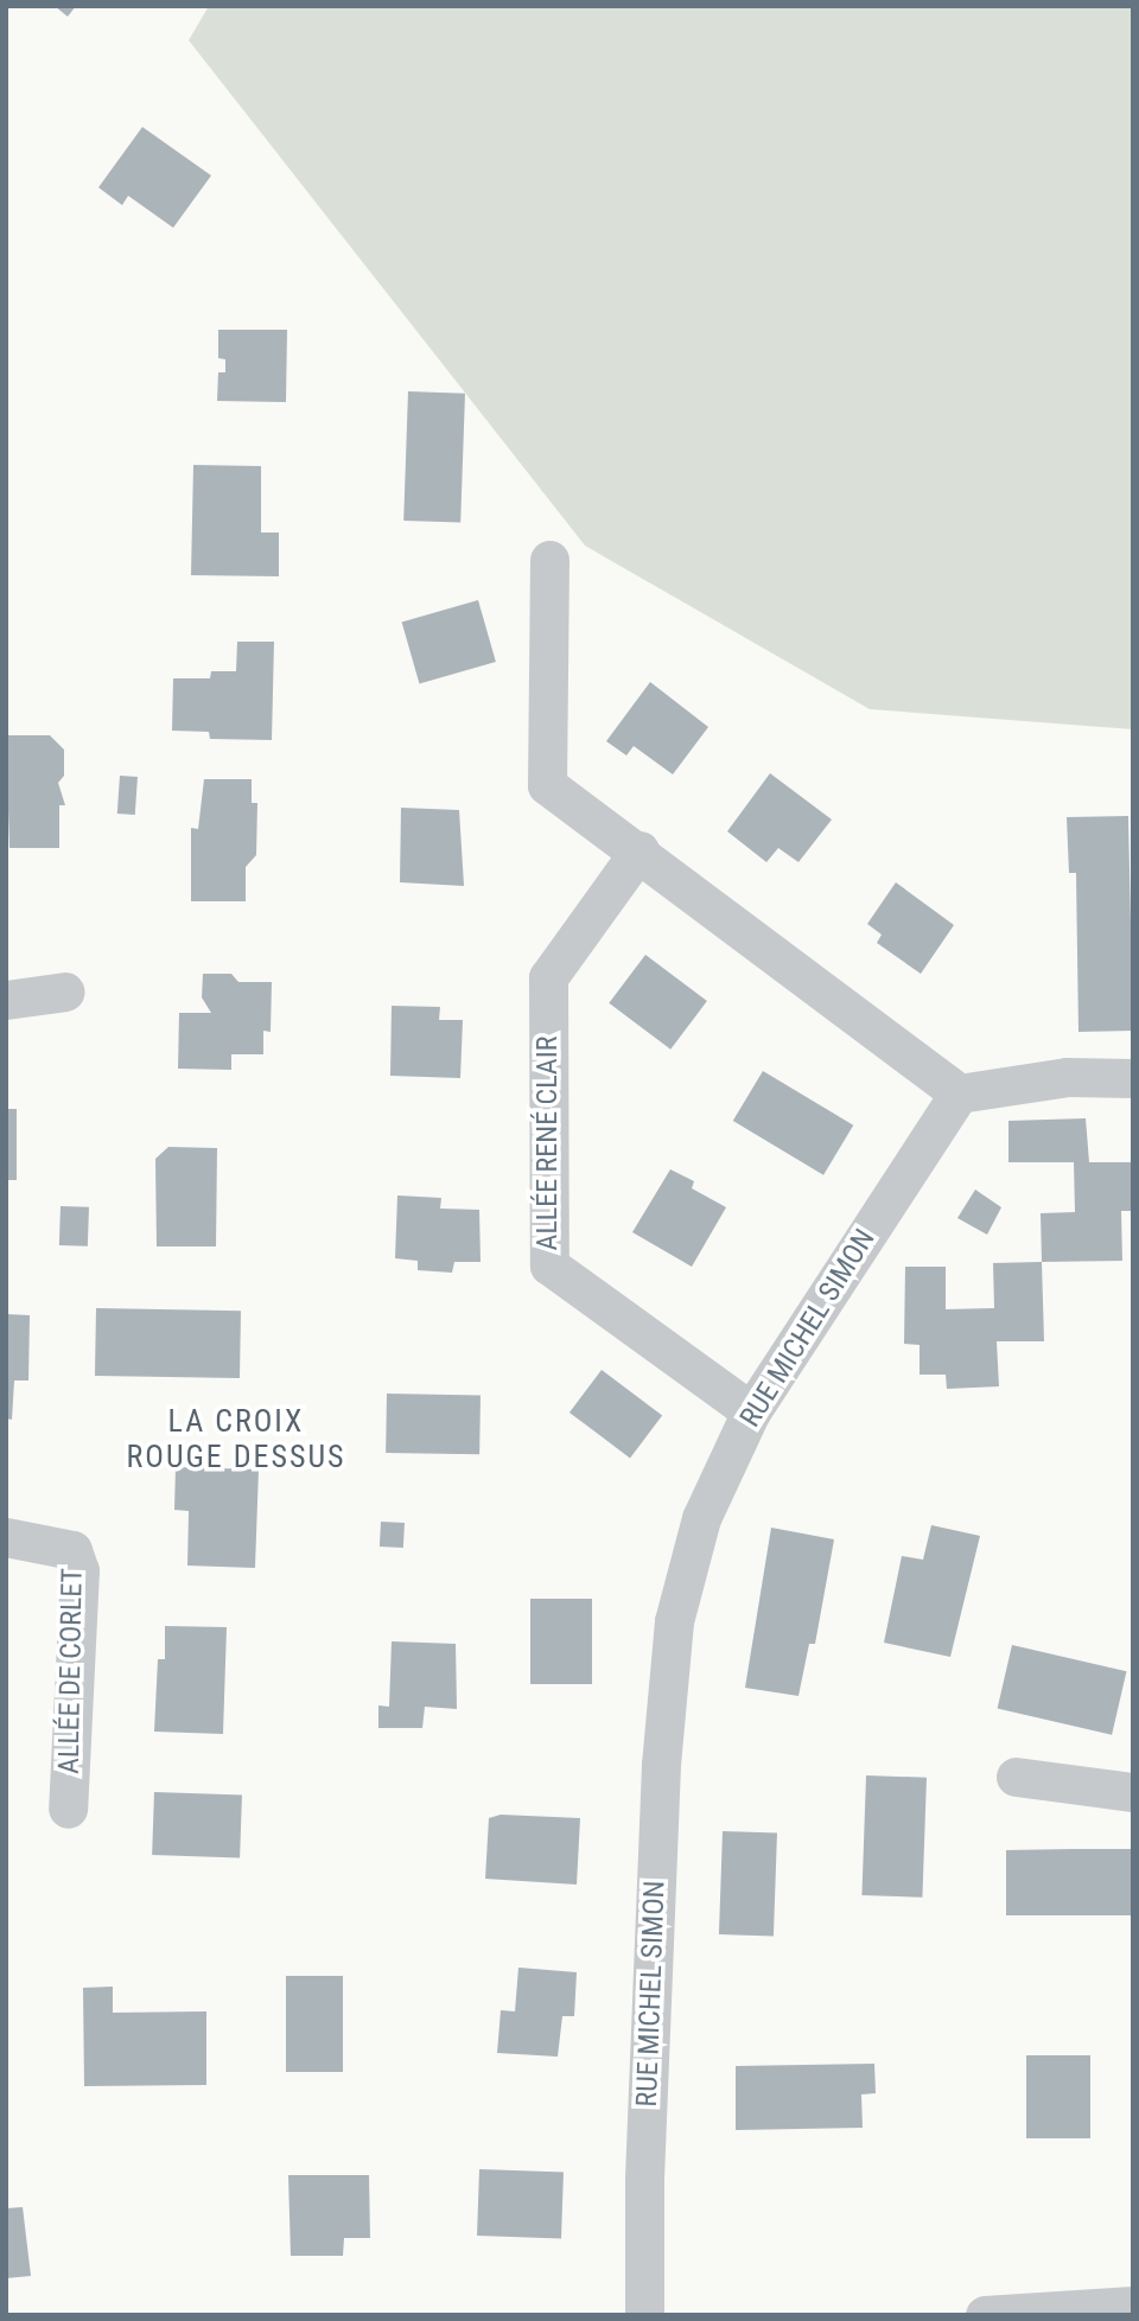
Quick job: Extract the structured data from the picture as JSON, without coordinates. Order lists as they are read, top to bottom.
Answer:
{
  "streets": {
    "street": ["ALLÉE RENÉ CLAIR", "RUE MICHEL SIMON", "ALLÉE DE CORLET"]
  },
  "crossings": [
    ["ALLÉE RENÉ CLAIR", "RUE MICHEL SIMON"]
  ],
  "districts": ["LA CROIX ROUGE DESSUS"]
}
